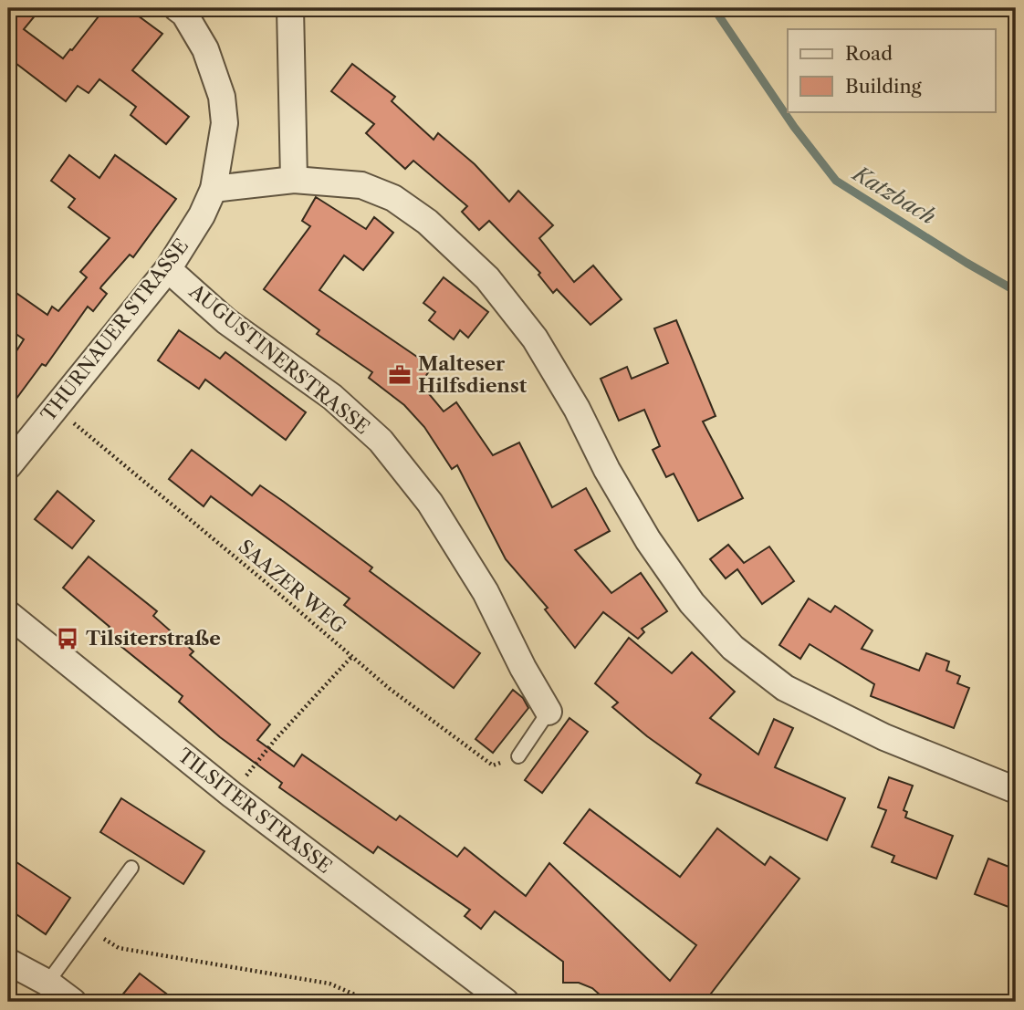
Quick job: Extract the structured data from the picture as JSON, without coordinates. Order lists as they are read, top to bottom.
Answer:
{
  "streets": {
    "street": ["THURNAUER STRASSE", "AUGUSTINERSTRASSE", "TILSITER STRASSE"],
    "path": ["SAAZER WEG"]
  },
  "crossings": [
    ["THURNAUER STRASSE", "AUGUSTINERSTRASSE"],
    ["THURNAUER STRASSE", "SAAZER WEG"]
  ],
  "water": ["Katzbach"],
  "places": {
    "office": ["Malteser Hilfsdienst"],
    "bus stop": ["Tilsiterstraße"]
  },
  "legend": ["Road", "Building"]
}
